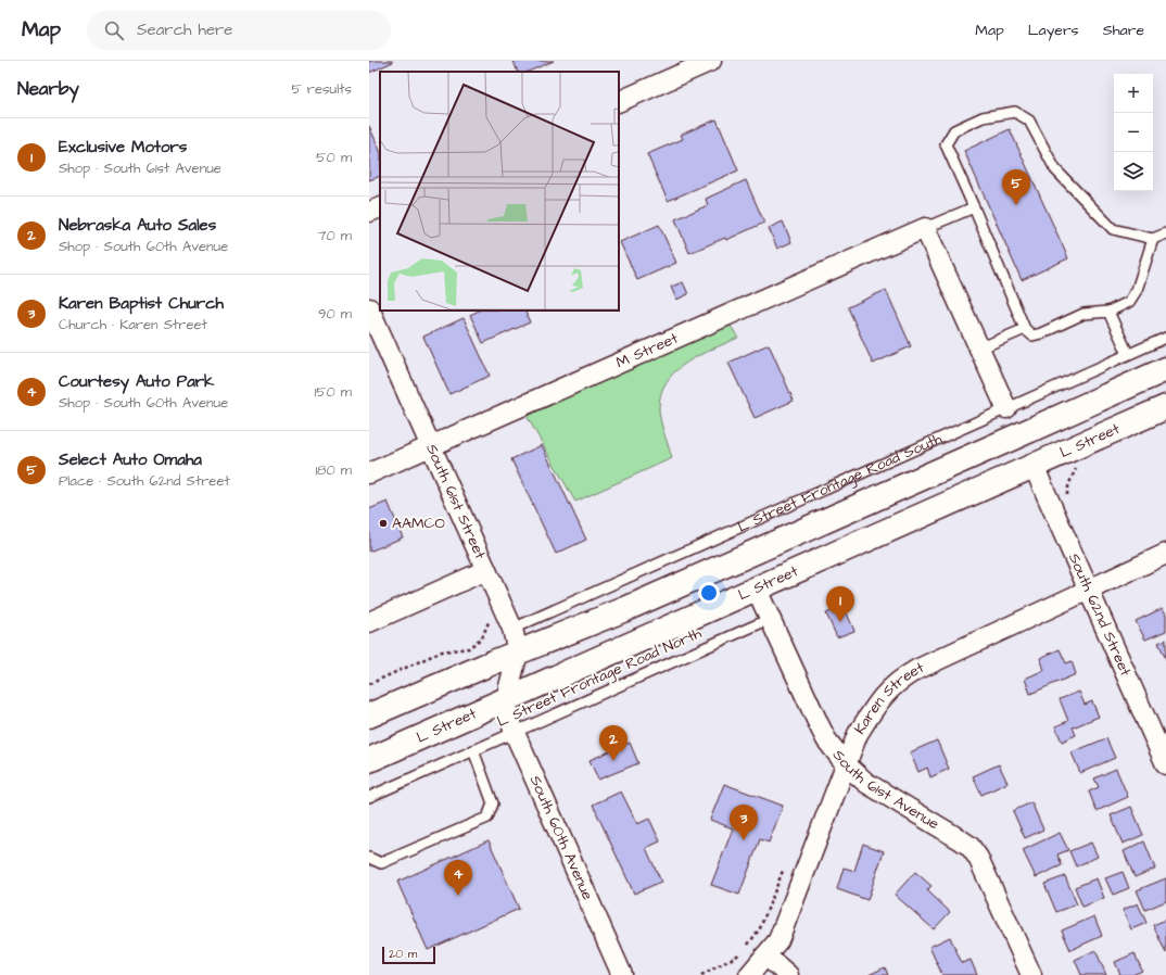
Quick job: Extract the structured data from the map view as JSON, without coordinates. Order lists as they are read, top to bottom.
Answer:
{
  "streets": {
    "main road": ["L Street"],
    "street": [
      "M Street",
      "South 61st Street",
      "South 62nd Street",
      "Karen Street",
      "South 61st Avenue",
      "South 60th Avenue"
    ],
    "lane": ["L Street Frontage Road South", "L Street Frontage Road North"]
  },
  "crossings": [
    ["M Street", "South 61st Street"],
    ["L Street", "South 61st Street"],
    ["L Street", "South 62nd Street"],
    ["L Street", "South 61st Avenue"],
    ["L Street", "South 60th Avenue"],
    ["L Street Frontage Road South", "South 61st Street"],
    ["South 61st Street", "South 60th Avenue"],
    ["South 62nd Street", "Karen Street"],
    ["L Street Frontage Road North", "South 61st Avenue"],
    ["L Street Frontage Road North", "South 60th Avenue"],
    ["Karen Street", "South 61st Avenue"]
  ],
  "places": ["AAMCO"],
  "scale_bar": "20 m",
  "page": {
    "header": "Map",
    "search": "Search here",
    "nav": ["Map", "Layers", "Share"],
    "heading": ["Nearby", "5 results"],
    "map_buttons": ["+", "−"],
    "list": [
      {
        "mark": "1",
        "name": "Exclusive Motors",
        "note": "Shop · South 61st Avenue",
        "value": "50 m"
      },
      {
        "mark": "2",
        "name": "Nebraska Auto Sales",
        "note": "Shop · South 60th Avenue",
        "value": "70 m"
      },
      {
        "mark": "3",
        "name": "Karen Baptist Church",
        "note": "Church · Karen Street",
        "value": "90 m"
      },
      {
        "mark": "4",
        "name": "Courtesy Auto Park",
        "note": "Shop · South 60th Avenue",
        "value": "150 m"
      },
      {
        "mark": "5",
        "name": "Select Auto Omaha",
        "note": "Place · South 62nd Street",
        "value": "180 m"
      }
    ],
    "pins": [
      "5",
      "1",
      "2",
      "3",
      "4"
    ],
    "scale": "20 m"
  }
}
